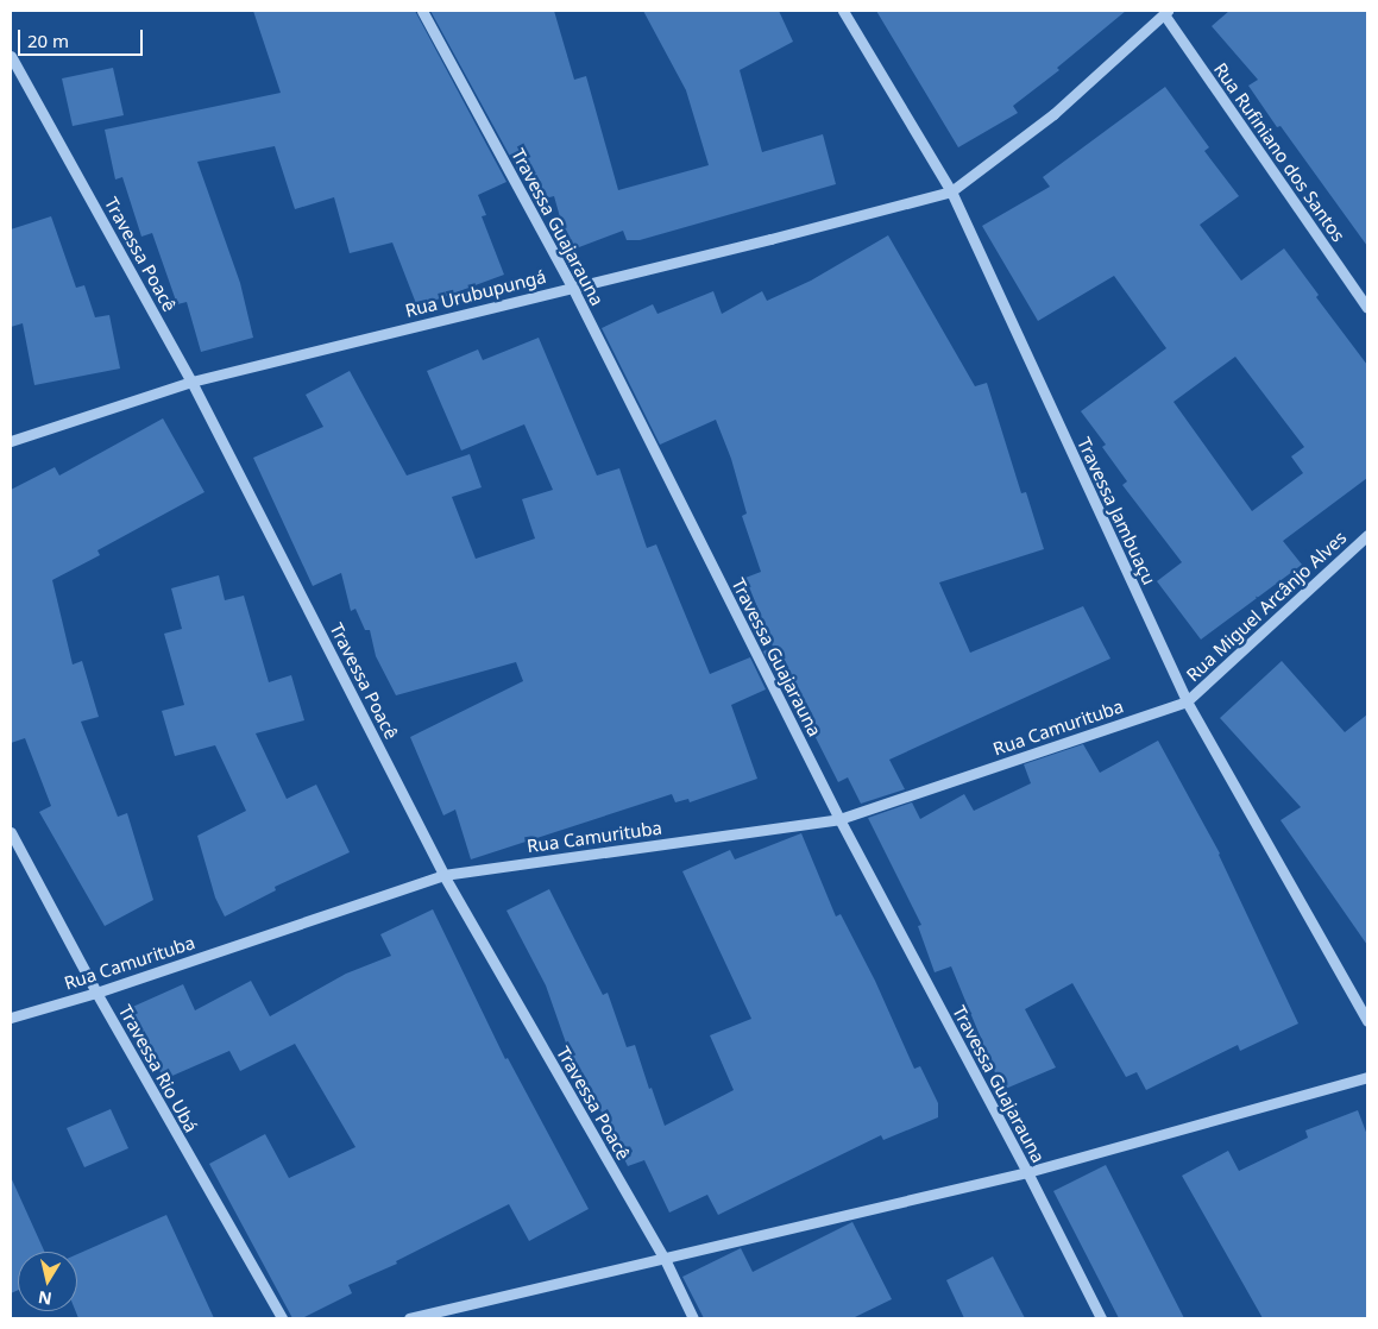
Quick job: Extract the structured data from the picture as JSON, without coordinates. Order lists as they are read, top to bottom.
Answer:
{
  "streets": {
    "street": [
      "Rua Rufiniano dos Santos",
      "Travessa Guajarauna",
      "Travessa Poacê",
      "Rua Urubupungá",
      "Travessa Jambuaçu",
      "Rua Miguel Arcânjo Alves",
      "Rua Camurituba",
      "Travessa Rio Ubá"
    ]
  },
  "crossings": [
    ["Travessa Guajarauna", "Rua Urubupungá"],
    ["Travessa Guajarauna", "Rua Camurituba"],
    ["Travessa Poacê", "Rua Urubupungá"],
    ["Travessa Poacê", "Rua Camurituba"],
    ["Rua Urubupungá", "Travessa Jambuaçu"],
    ["Travessa Jambuaçu", "Rua Miguel Arcânjo Alves"],
    ["Travessa Jambuaçu", "Rua Camurituba"],
    ["Rua Miguel Arcânjo Alves", "Rua Camurituba"],
    ["Rua Camurituba", "Travessa Rio Ubá"]
  ],
  "scale_bar": "20 m",
  "north": "bottom"
}
